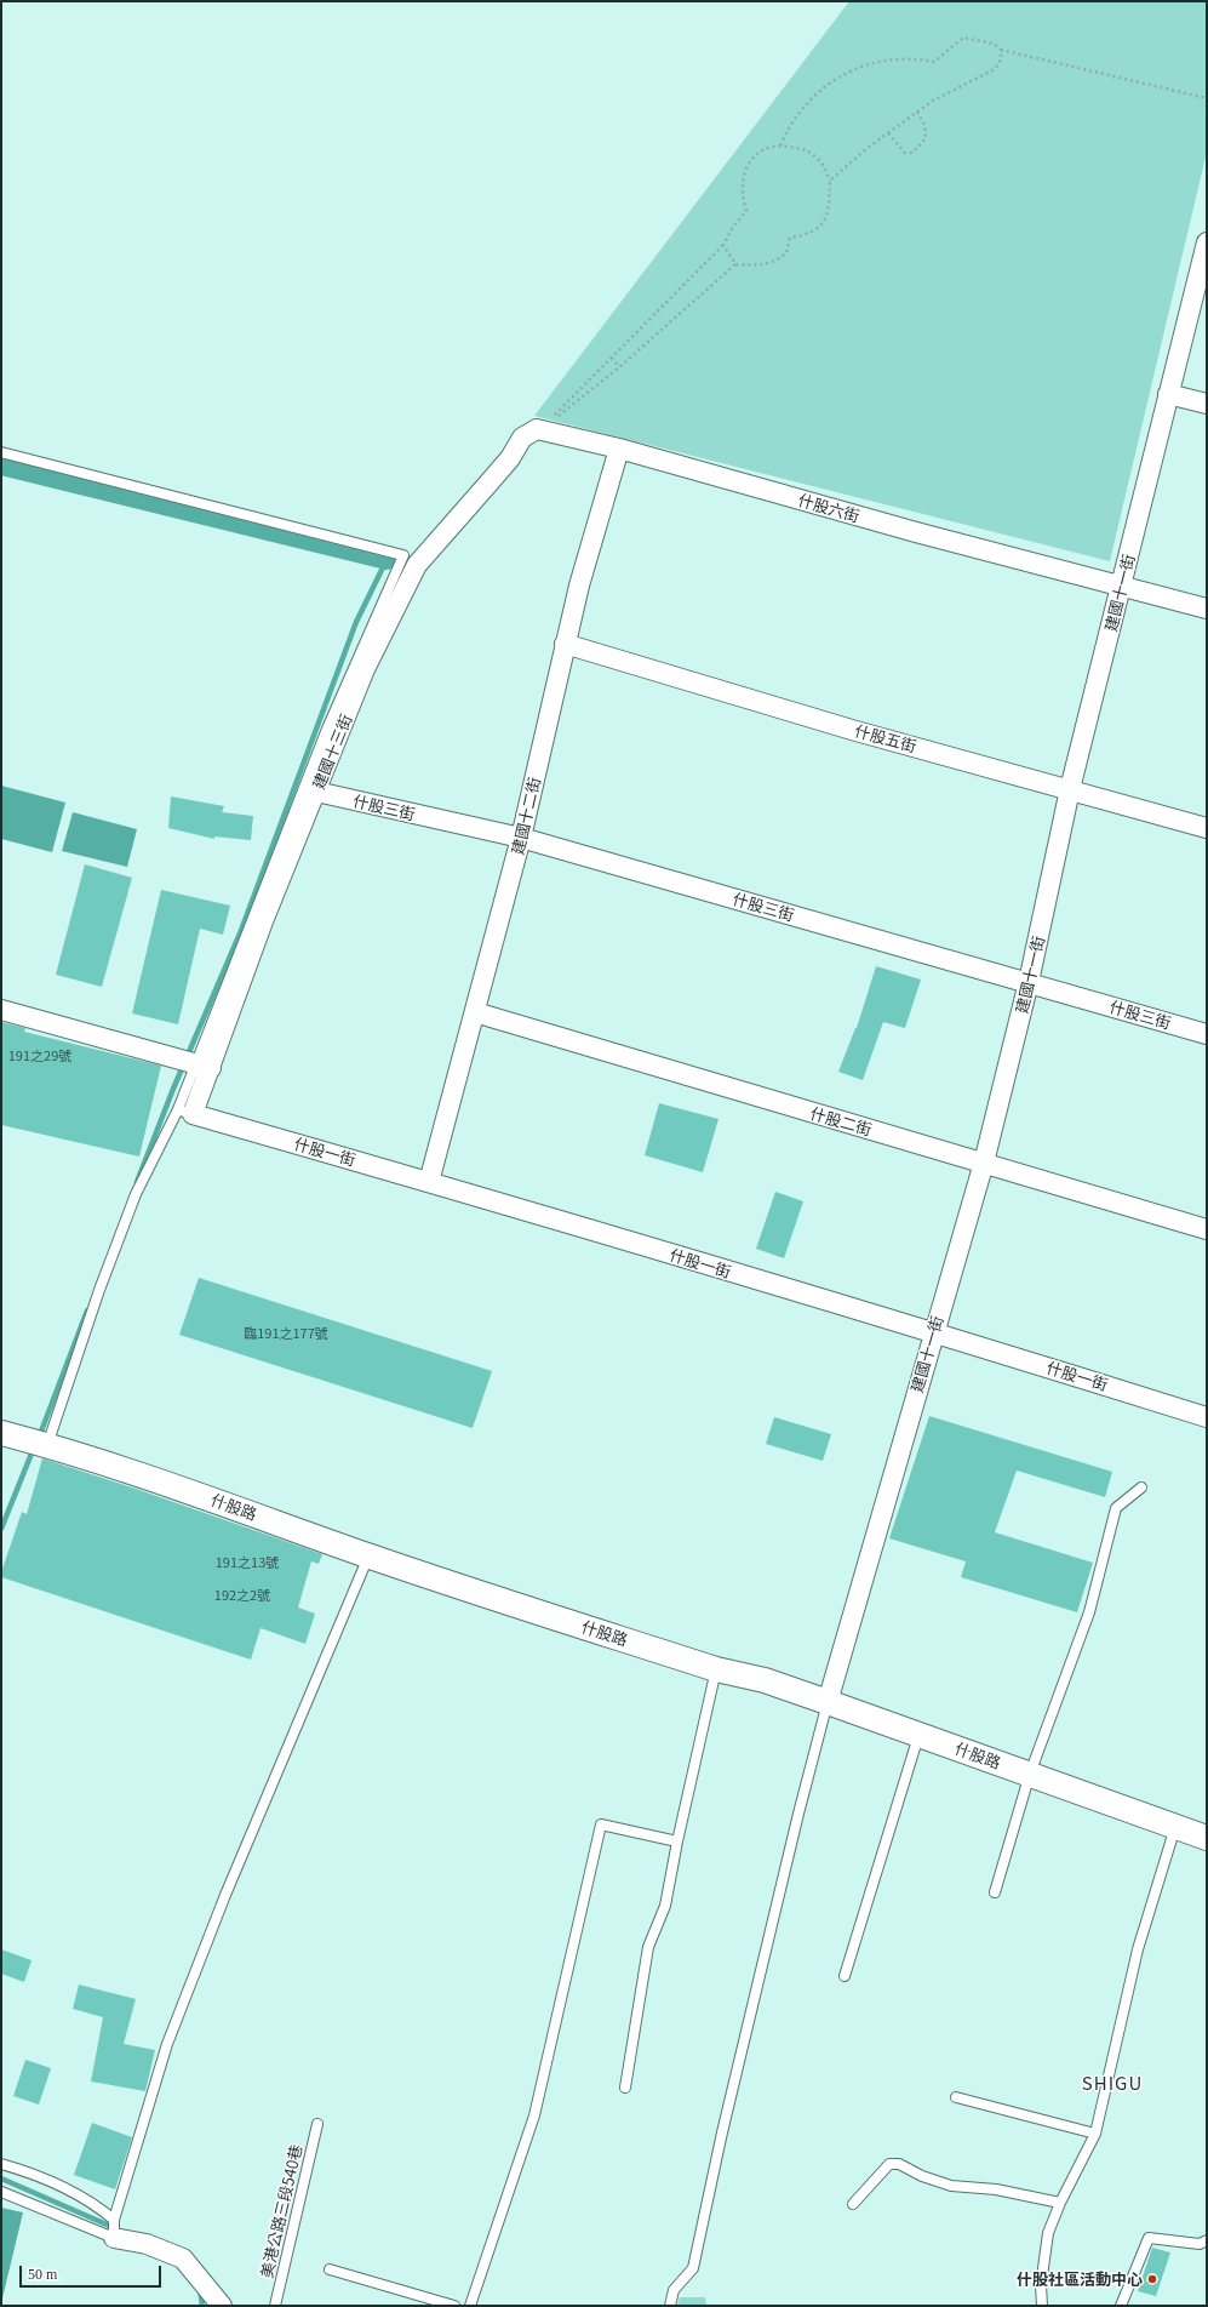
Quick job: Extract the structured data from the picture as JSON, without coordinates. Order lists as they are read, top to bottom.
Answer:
{
  "streets": {
    "street": [
      "什股六街",
      "建國十一街",
      "什股五街",
      "建國十三街",
      "什股三街",
      "建國十二街",
      "什股二街",
      "什股一街",
      "什股路"
    ],
    "lane": ["美港公路三段540巷"]
  },
  "crossings": [
    ["什股六街", "建國十一街"],
    ["什股六街", "建國十三街"],
    ["什股六街", "建國十二街"],
    ["建國十一街", "什股五街"],
    ["建國十一街", "什股三街"],
    ["建國十一街", "什股二街"],
    ["建國十一街", "什股一街"],
    ["建國十一街", "什股路"],
    ["什股五街", "建國十二街"],
    ["建國十三街", "什股三街"],
    ["建國十三街", "什股一街"],
    ["什股三街", "建國十二街"],
    ["建國十二街", "什股二街"],
    ["建國十二街", "什股一街"]
  ],
  "districts": ["SHIGU"],
  "places": ["什股社區活動中心"],
  "house_numbers": [
    "191之29號",
    "臨191之177號",
    "191之13號",
    "192之2號"
  ],
  "scale_bar": "50 m"
}
